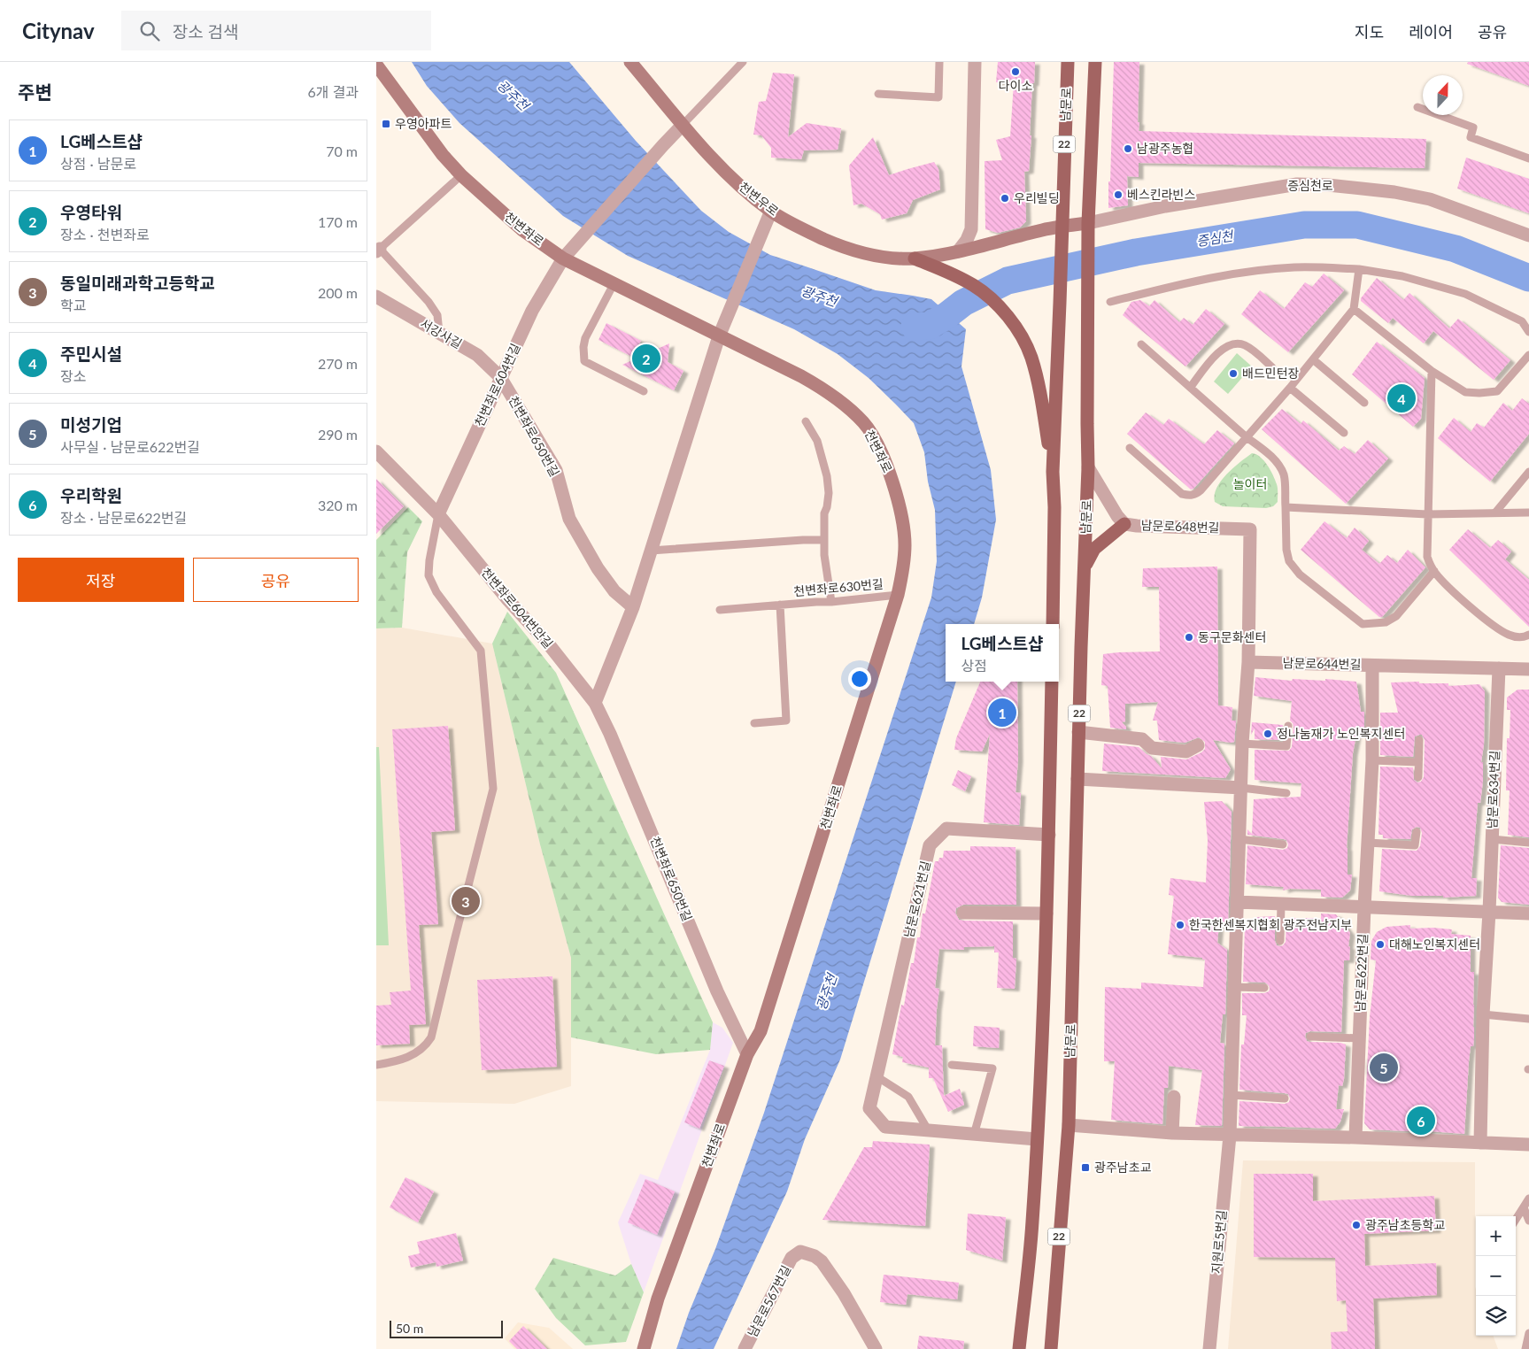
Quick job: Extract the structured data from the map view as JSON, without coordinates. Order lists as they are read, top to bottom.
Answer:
{
  "streets": {
    "main road": [
      "남문로",
      "22",
      "천변우로",
      "천변좌로"
    ],
    "street": [
      "증심천로",
      "서강사길",
      "천변좌로604번길",
      "천변좌로650번길",
      "남문로648번길",
      "천변좌로604번안길",
      "남문로644번길",
      "남문로634번길",
      "남문로621번길",
      "남문로622번길",
      "지원로5번길",
      "남문로567번길"
    ],
    "lane": ["천변좌로630번길"]
  },
  "crossings": [
    ["남문로", "22"],
    ["남문로", "증심천로"],
    ["남문로", "천변우로"],
    ["남문로", "남문로648번길"],
    ["22", "증심천로"],
    ["22", "천변우로"],
    ["22", "남문로621번길"],
    ["증심천로", "천변우로"],
    ["천변우로", "천변좌로604번길"],
    ["천변좌로", "천변좌로604번길"],
    ["천변좌로", "천변좌로650번길"],
    ["천변좌로", "천변좌로630번길"],
    ["서강사길", "천변좌로604번길"],
    ["서강사길", "천변좌로650번길"],
    ["천변좌로604번길", "천변좌로650번길"],
    ["천변좌로604번길", "천변좌로604번안길"],
    ["천변좌로650번길", "천변좌로604번안길"],
    ["남문로648번길", "남문로644번길"],
    ["남문로644번길", "남문로634번길"]
  ],
  "water": ["광주천", "증심천"],
  "parks": ["놀이터"],
  "places": {
    "other": [
      "다이소",
      "남광주농협",
      "베스킨라빈스",
      "우리빌딩",
      "배드민턴장",
      "동구문화센터",
      "정나눔재가 노인복지센터",
      "한국한센복지협회 광주전남지부",
      "대해노인복지센터",
      "광주남초등학교"
    ],
    "transit": ["우영아파트", "광주남초교"]
  },
  "scale_bar": "50 m",
  "north": "top",
  "page": {
    "header": "Citynav",
    "search": "장소 검색",
    "nav": ["지도", "레이어", "공유"],
    "heading": ["주변", "6개 결과"],
    "list": [
      {
        "mark": "1",
        "name": "LG베스트샵",
        "note": "상점 · 남문로",
        "value": "70 m"
      },
      {
        "mark": "2",
        "name": "우영타워",
        "note": "장소 · 천변좌로",
        "value": "170 m"
      },
      {
        "mark": "3",
        "name": "동일미래과학고등학교",
        "note": "학교",
        "value": "200 m"
      },
      {
        "mark": "4",
        "name": "주민시설",
        "note": "장소",
        "value": "270 m"
      },
      {
        "mark": "5",
        "name": "미성기업",
        "note": "사무실 · 남문로622번길",
        "value": "290 m"
      },
      {
        "mark": "6",
        "name": "우리학원",
        "note": "장소 · 남문로622번길",
        "value": "320 m"
      }
    ],
    "pins": [
      "2",
      "4",
      "1",
      "3",
      "5",
      "6"
    ],
    "buttons": ["저장", "공유"],
    "popup": ["LG베스트샵", "상점"],
    "map_buttons": ["+", "−"],
    "scale": "50 m"
  }
}
